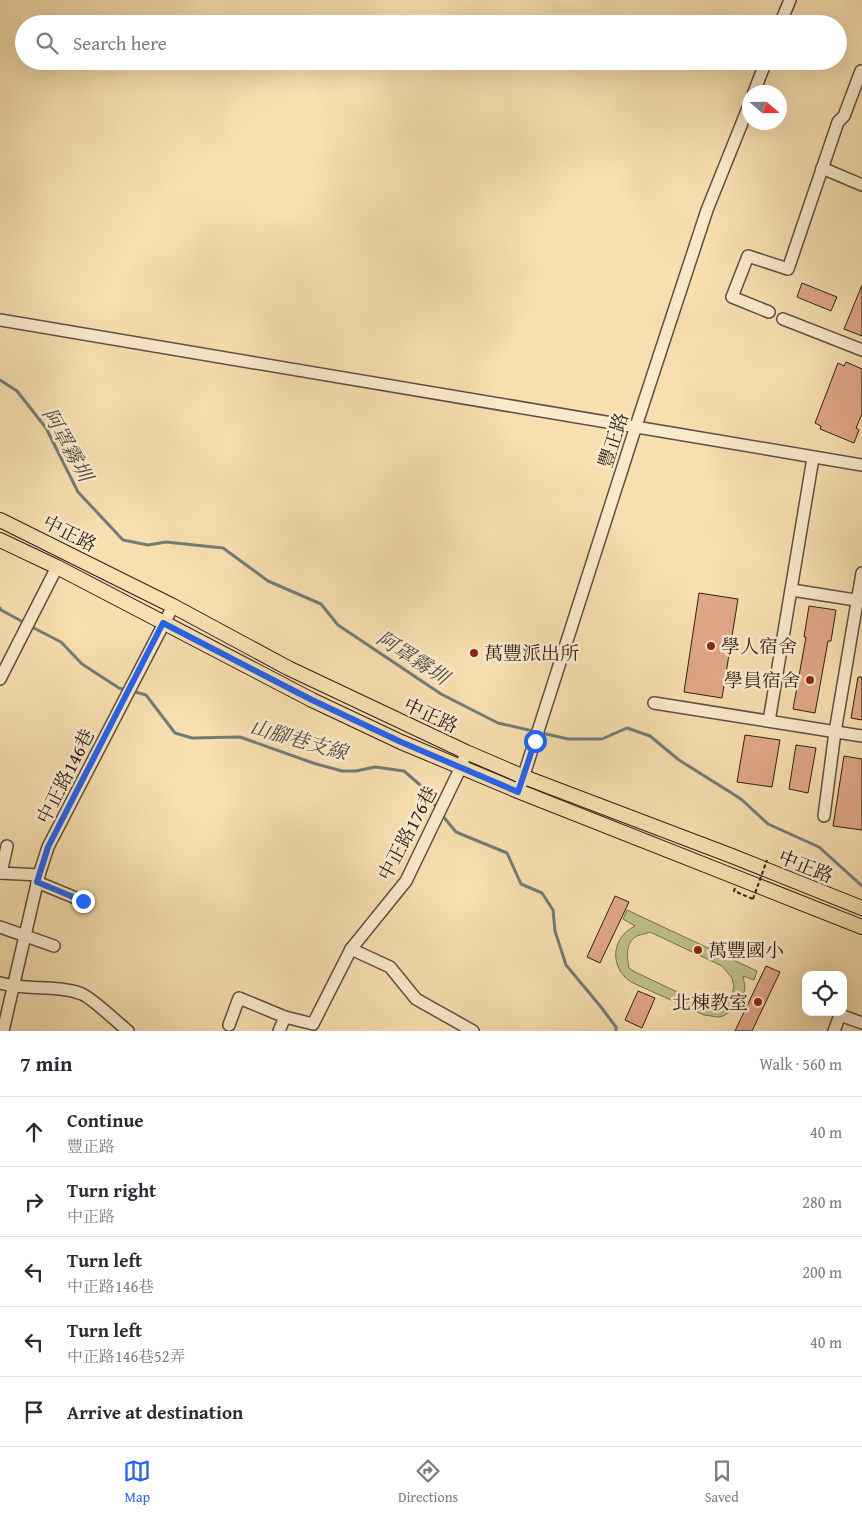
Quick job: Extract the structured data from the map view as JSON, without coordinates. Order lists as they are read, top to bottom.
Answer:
{
  "streets": {
    "main road": ["中正路"],
    "street": ["豐正路", "中正路146巷", "中正路176巷"]
  },
  "crossings": [
    ["豐正路", "中正路"],
    ["中正路", "中正路146巷"],
    ["中正路", "中正路176巷"]
  ],
  "water": ["阿罩霧圳", "山腳巷支線"],
  "places": [
    "學人宿舍",
    "萬豐派出所",
    "學員宿舍",
    "萬豐國小",
    "北棟教室"
  ],
  "north": "right",
  "page": {
    "search": "Search here",
    "heading": ["7 min", "Walk · 560 m"],
    "list": [
      ["Continue", "豐正路", "40 m"],
      ["Turn right", "中正路", "280 m"],
      ["Turn left", "中正路146巷", "200 m"],
      ["Turn left", "中正路146巷52弄", "40 m"],
      "Arrive at destination"
    ],
    "nav": ["Map", "Directions", "Saved"]
  }
}
